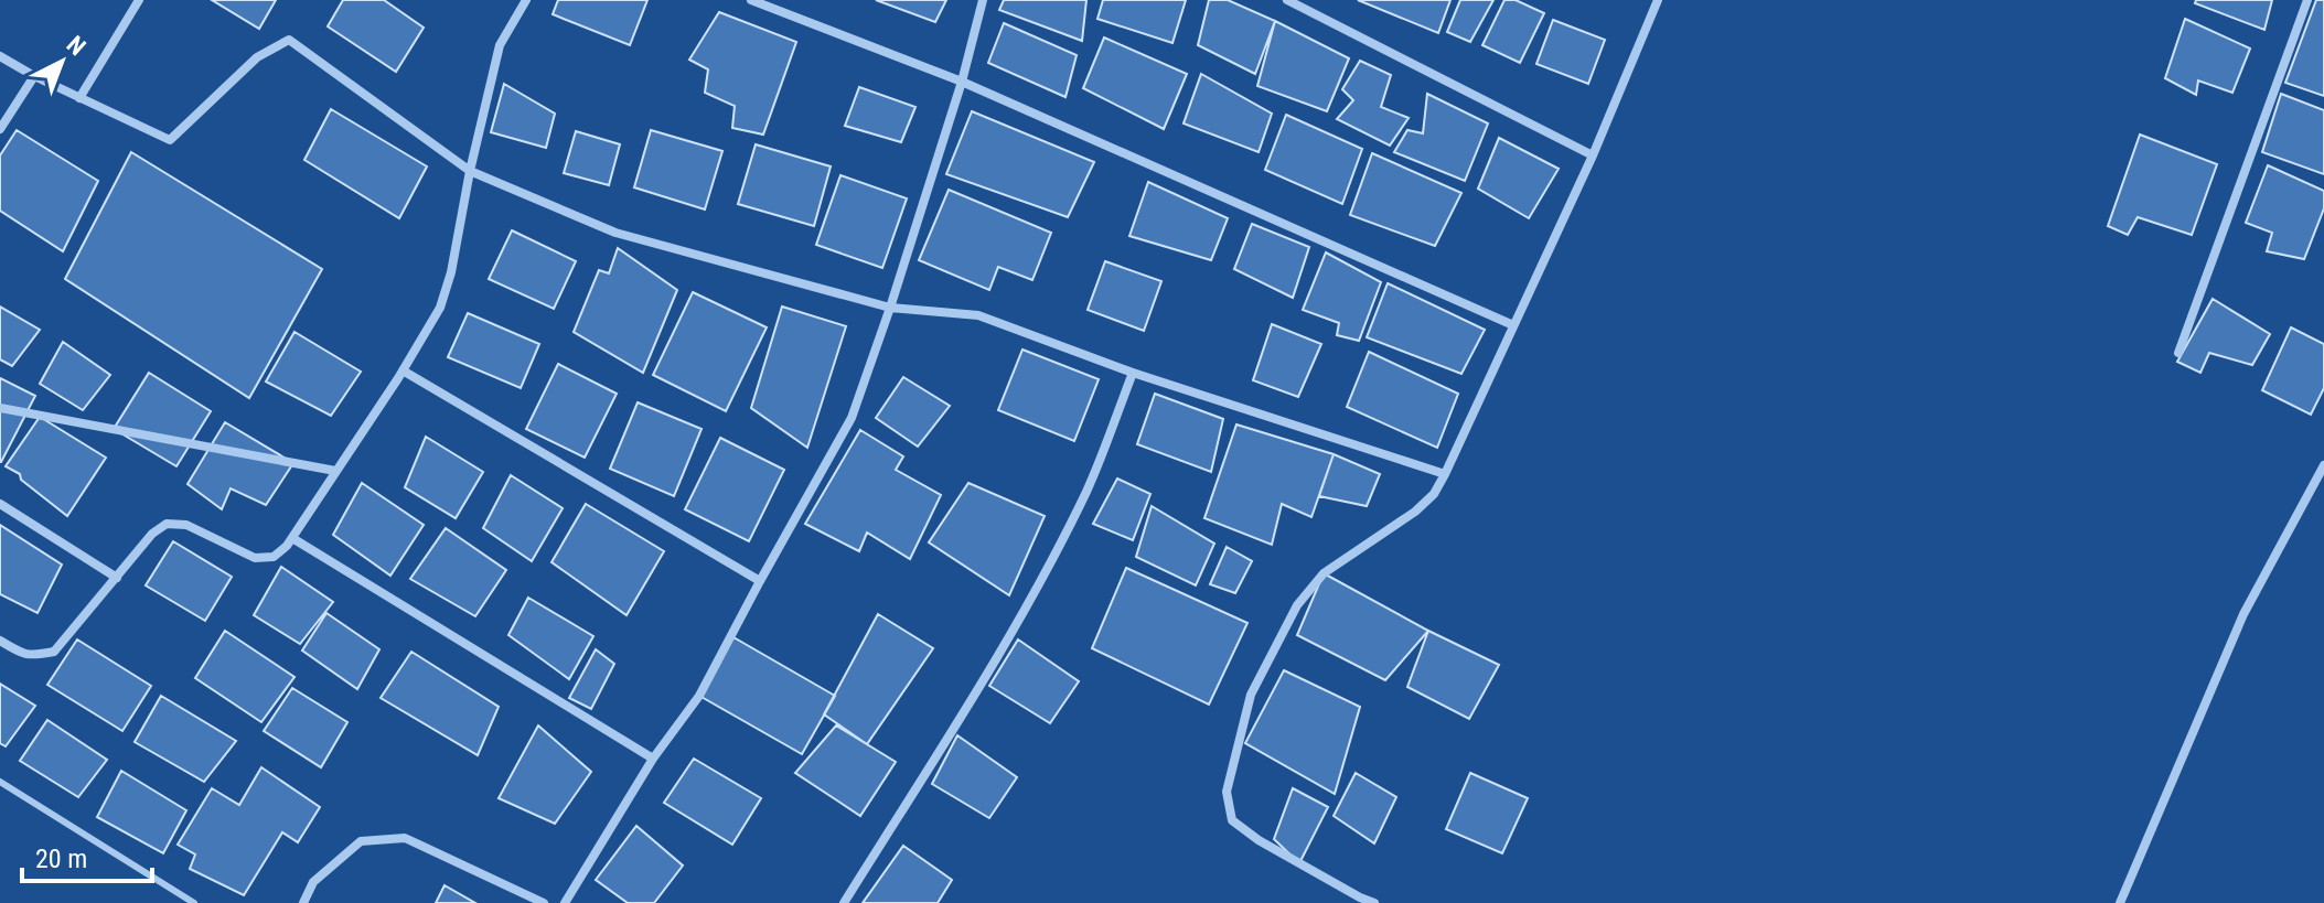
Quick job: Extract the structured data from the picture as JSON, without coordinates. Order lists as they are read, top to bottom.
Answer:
{
  "scale_bar": "20 m",
  "north": "top right"
}
